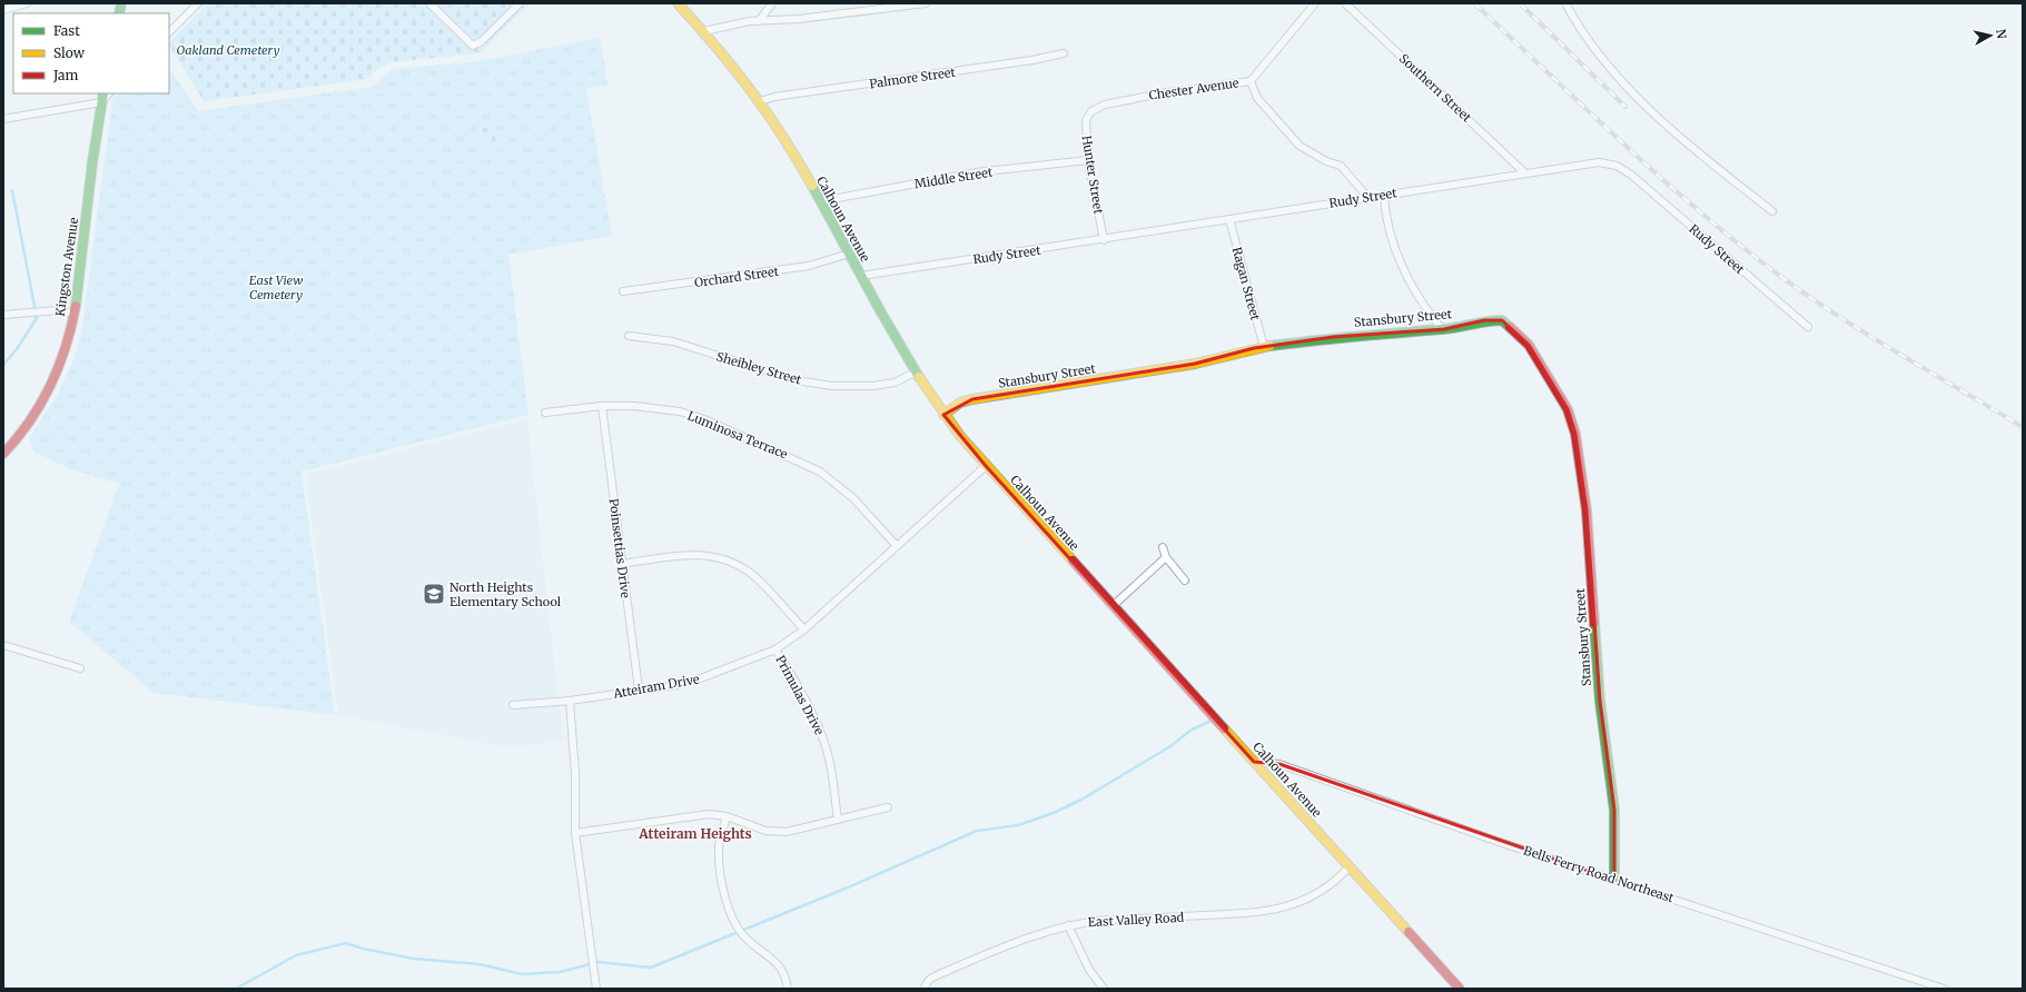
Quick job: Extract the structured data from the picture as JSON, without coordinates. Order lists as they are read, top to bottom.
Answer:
{
  "streets": {
    "street": [
      "Palmore Street",
      "Southern Street",
      "Chester Avenue",
      "Hunter Street",
      "Middle Street",
      "Rudy Street",
      "Calhoun Avenue",
      "Kingston Avenue",
      "Orchard Street",
      "Ragan Street",
      "Stansbury Street",
      "Sheibley Street",
      "Luminosa Terrace",
      "Poinsettias Drive",
      "Atteiram Drive",
      "Primulas Drive",
      "Bells Ferry Road Northeast",
      "East Valley Road"
    ]
  },
  "crossings": [
    ["Palmore Street", "Calhoun Avenue"],
    ["Southern Street", "Rudy Street"],
    ["Chester Avenue", "Hunter Street"],
    ["Hunter Street", "Middle Street"],
    ["Hunter Street", "Rudy Street"],
    ["Middle Street", "Calhoun Avenue"],
    ["Rudy Street", "Calhoun Avenue"],
    ["Rudy Street", "Ragan Street"],
    ["Calhoun Avenue", "Orchard Street"],
    ["Calhoun Avenue", "Stansbury Street"],
    ["Calhoun Avenue", "Sheibley Street"],
    ["Calhoun Avenue", "Atteiram Drive"],
    ["Calhoun Avenue", "Bells Ferry Road Northeast"],
    ["Calhoun Avenue", "East Valley Road"],
    ["Ragan Street", "Stansbury Street"],
    ["Stansbury Street", "Bells Ferry Road Northeast"],
    ["Luminosa Terrace", "Poinsettias Drive"],
    ["Luminosa Terrace", "Atteiram Drive"],
    ["Poinsettias Drive", "Atteiram Drive"],
    ["Atteiram Drive", "Primulas Drive"]
  ],
  "districts": ["Atteiram Heights"],
  "parks": ["Oakland Cemetery", "East View Cemetery"],
  "places": {
    "school or university": ["North Heights Elementary School"]
  },
  "legend": ["Fast", "Slow", "Jam"],
  "north": "right"
}
